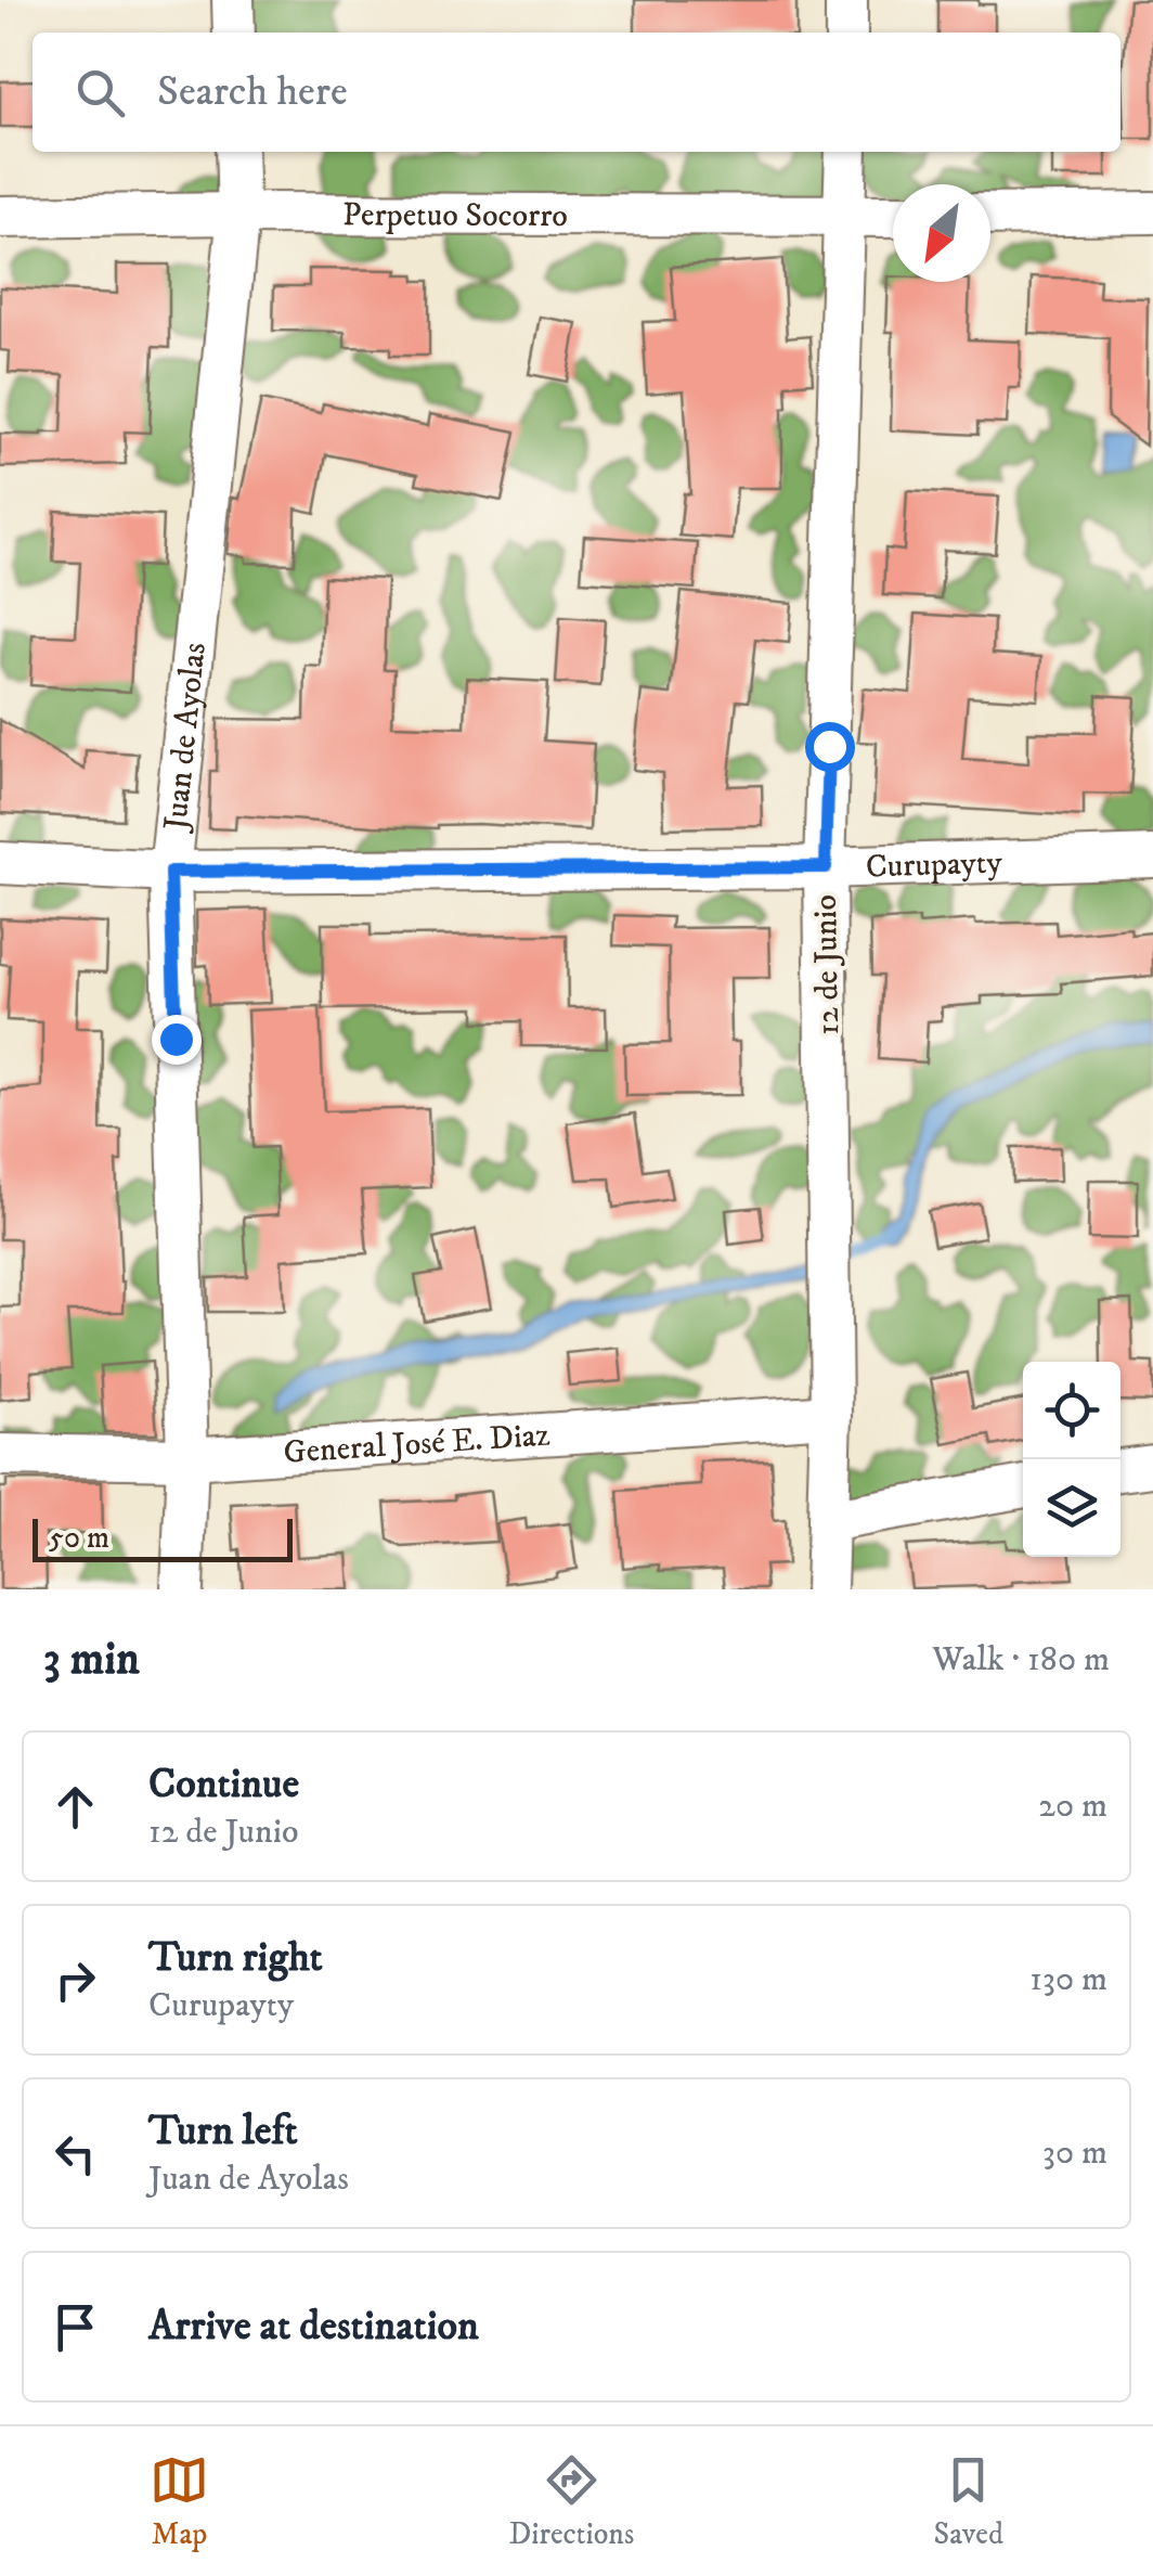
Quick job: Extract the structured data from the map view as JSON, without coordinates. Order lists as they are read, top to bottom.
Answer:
{
  "streets": {
    "street": [
      "Perpetuo Socorro",
      "Juan de Ayolas",
      "Curupayty",
      "12 de Junio",
      "General José E. Diaz"
    ]
  },
  "crossings": [
    ["Perpetuo Socorro", "Juan de Ayolas"],
    ["Perpetuo Socorro", "12 de Junio"],
    ["Juan de Ayolas", "Curupayty"],
    ["Juan de Ayolas", "General José E. Diaz"],
    ["Curupayty", "12 de Junio"],
    ["12 de Junio", "General José E. Diaz"]
  ],
  "scale_bar": "50 m",
  "north": "bottom left",
  "page": {
    "search": "Search here",
    "scale": "50 m",
    "heading": ["3 min", "Walk · 180 m"],
    "list": [
      ["Continue", "12 de Junio", "20 m"],
      ["Turn right", "Curupayty", "130 m"],
      ["Turn left", "Juan de Ayolas", "30 m"],
      "Arrive at destination"
    ],
    "nav": ["Map", "Directions", "Saved"]
  }
}
